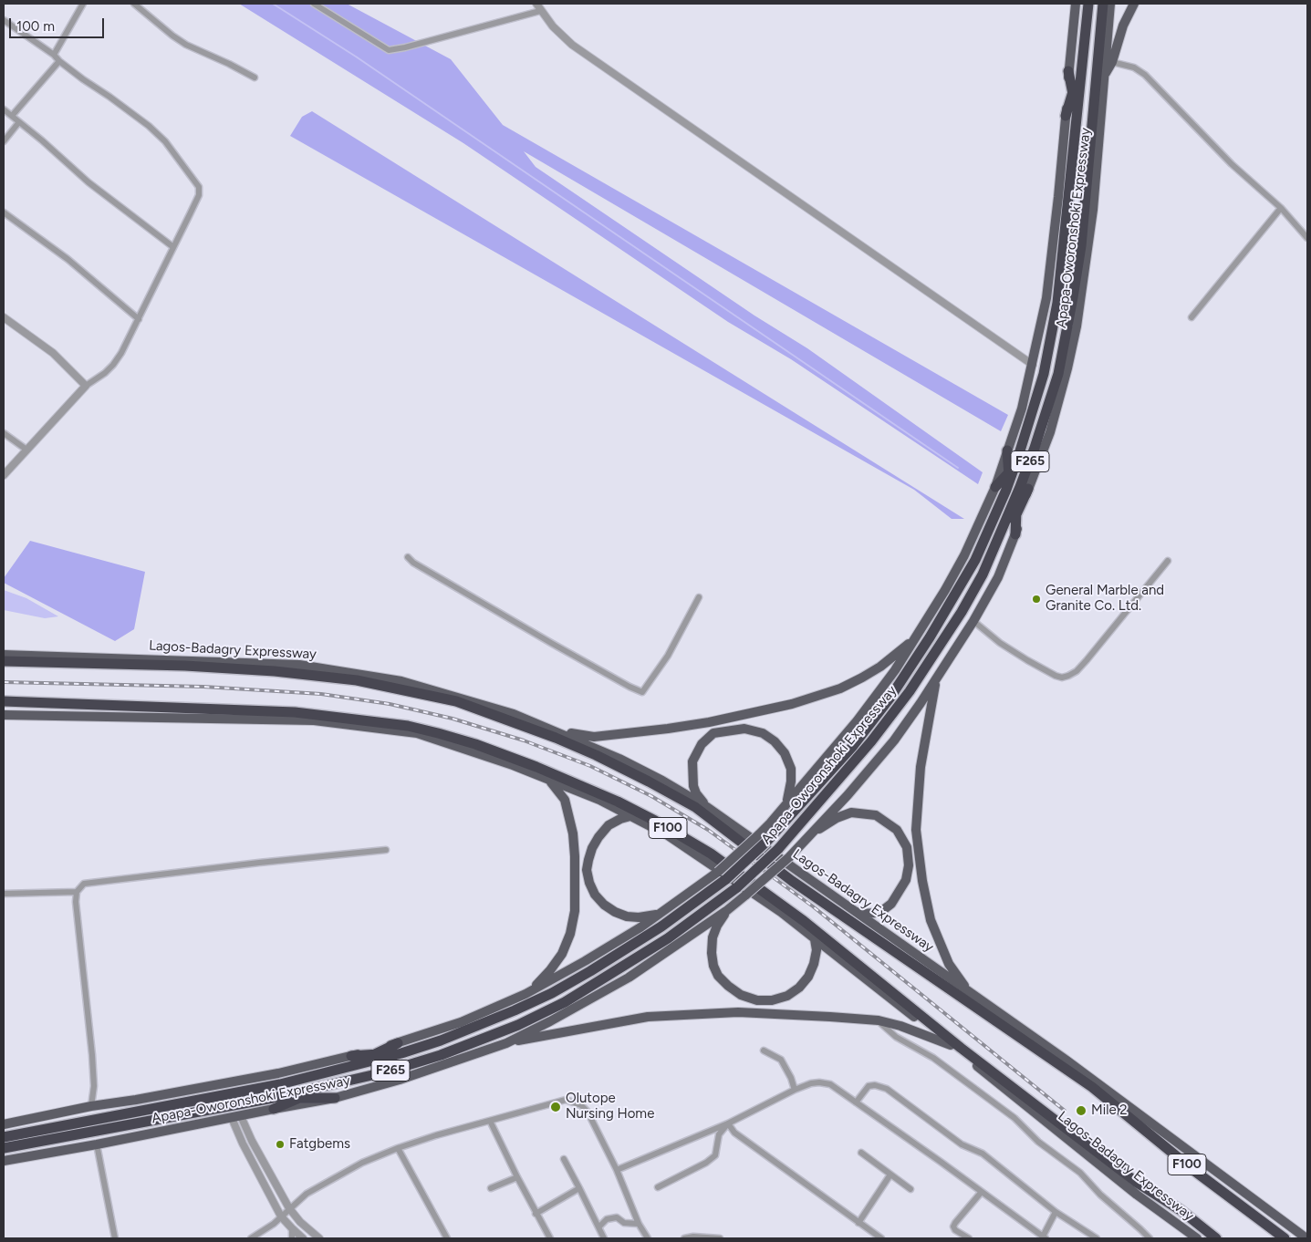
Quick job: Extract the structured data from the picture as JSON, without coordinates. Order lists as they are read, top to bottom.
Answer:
{
  "streets": {
    "highway": [
      "Apapa-Oworonshoki Expressway",
      "F265",
      "Lagos-Badagry Expressway",
      "F100"
    ]
  },
  "places": [
    "General Marble and Granite Co. Ltd.",
    "Olutope Nursing Home",
    "Mile 2",
    "Fatgbems"
  ],
  "scale_bar": "100 m"
}
